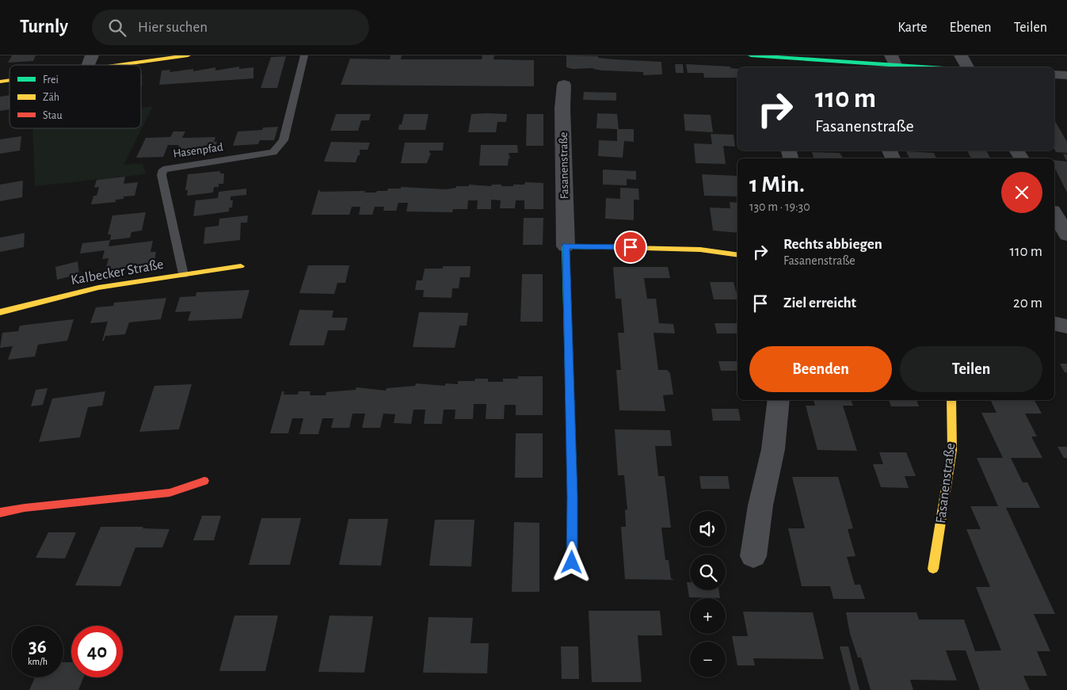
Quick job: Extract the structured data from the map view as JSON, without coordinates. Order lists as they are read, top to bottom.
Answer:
{
  "streets": {
    "street": ["Fasanenstraße", "Kalbecker Straße"],
    "lane": ["Hasenpfad"]
  },
  "crossings": [
    ["Hasenpfad", "Kalbecker Straße"]
  ],
  "legend": ["Frei", "Zäh", "Stau"],
  "page": {
    "header": "Turnly",
    "search": "Hier suchen",
    "nav": ["Karte", "Ebenen", "Teilen"],
    "turn": ["110 m", "Fasanenstraße"],
    "heading": ["1 Min.", "130 m · 19:30"],
    "list": [
      {
        "name": "Rechts abbiegen",
        "note": "Fasanenstraße",
        "value": "110 m"
      },
      {
        "name": "Ziel erreicht",
        "value": "20 m"
      }
    ],
    "buttons": ["Beenden", "Teilen"],
    "map_buttons": ["+", "−"],
    "speed": "36 km/h",
    "limit": "40"
  }
}
